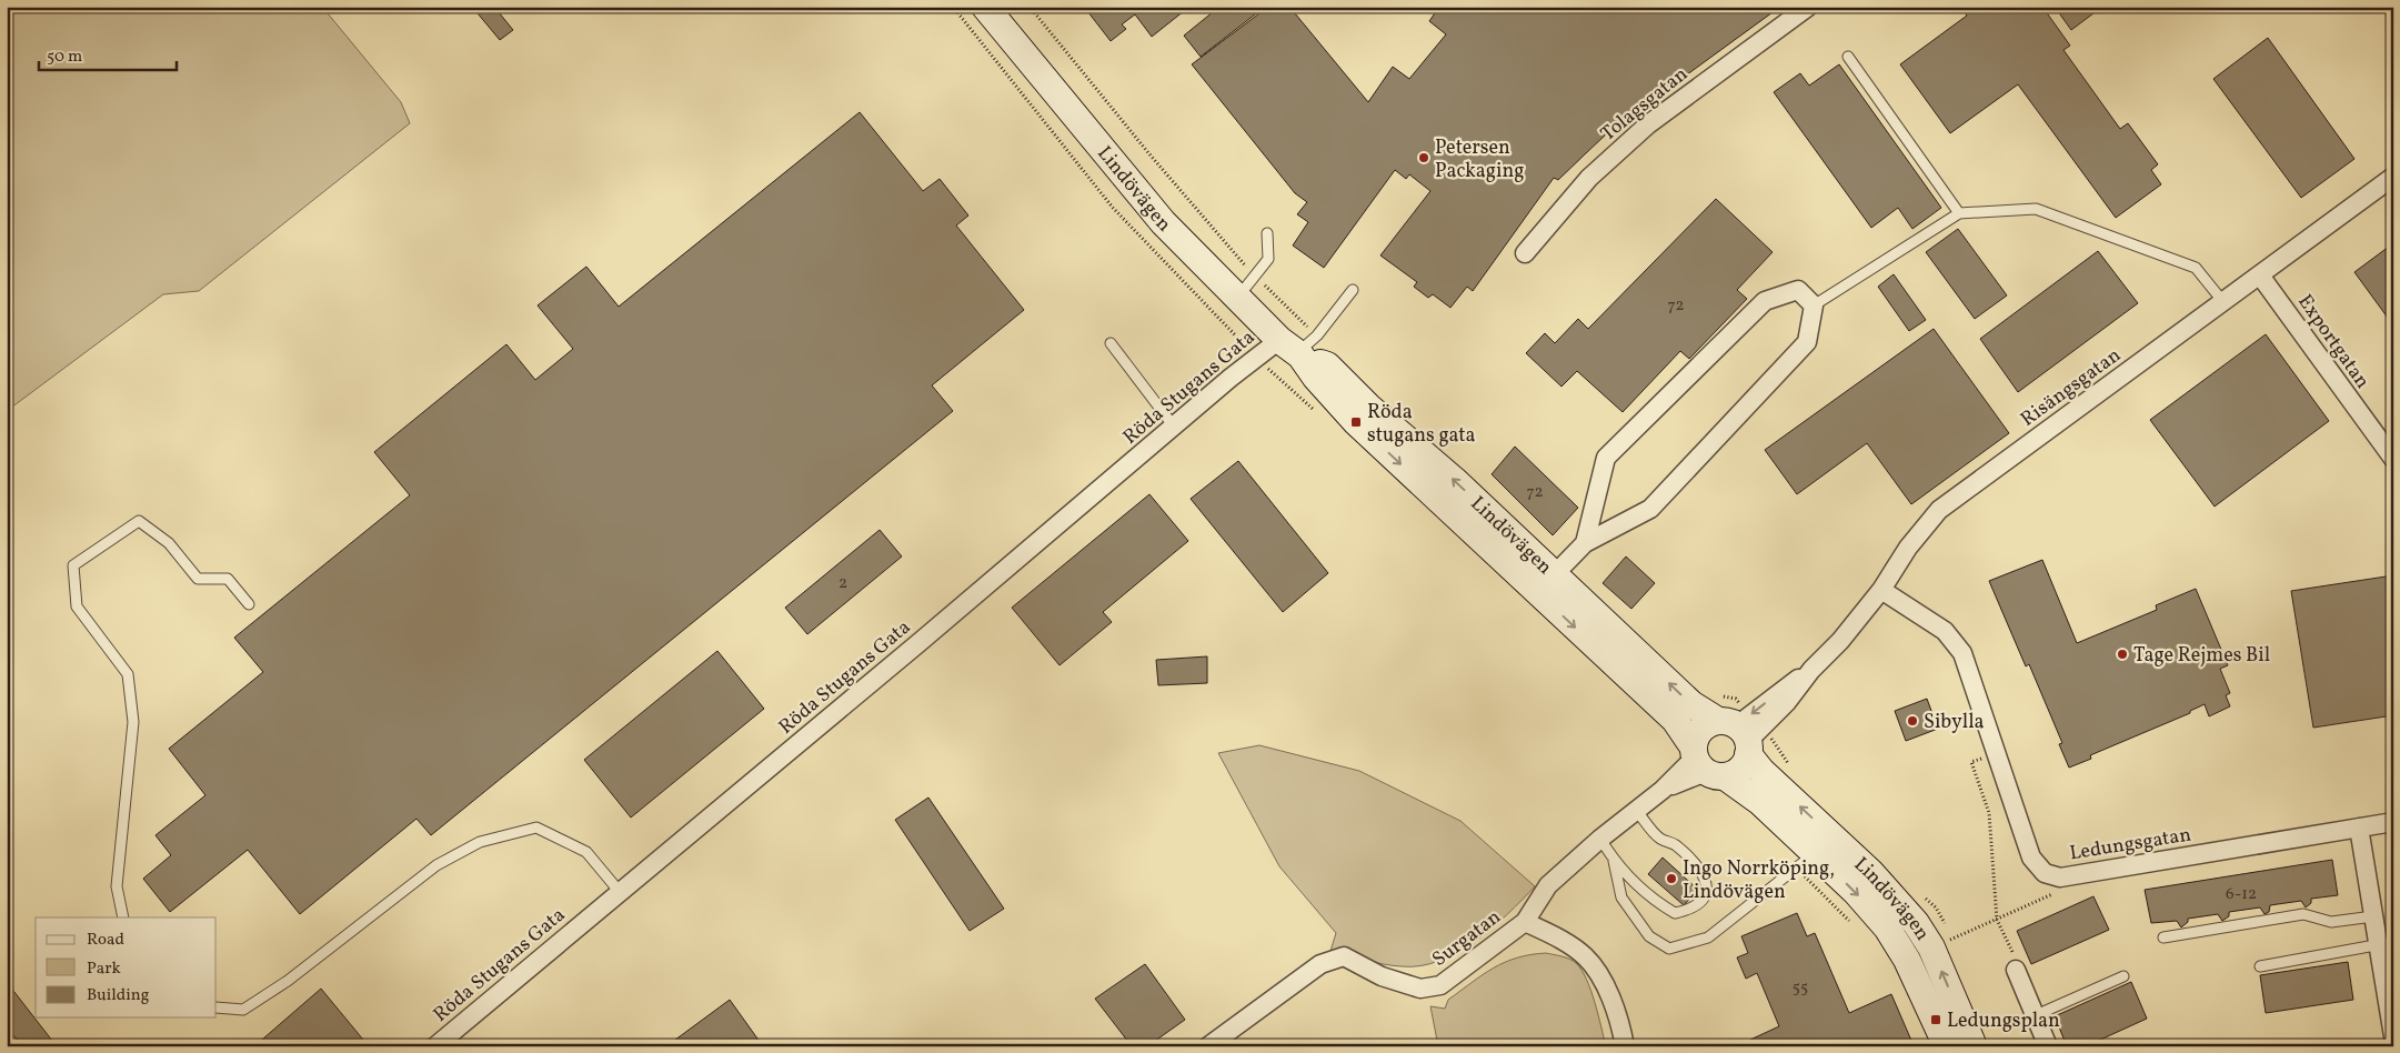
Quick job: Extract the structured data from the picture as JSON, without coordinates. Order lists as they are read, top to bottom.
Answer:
{
  "streets": {
    "main road": ["Lindövägen"],
    "street": [
      "Tolagsgatan",
      "Exportgatan",
      "Röda Stugans Gata",
      "Risängsgatan",
      "Ledungsgatan",
      "Surgatan"
    ]
  },
  "crossings": [
    ["Lindövägen", "Röda Stugans Gata"],
    ["Lindövägen", "Risängsgatan"],
    ["Lindövägen", "Surgatan"],
    ["Exportgatan", "Risängsgatan"],
    ["Risängsgatan", "Ledungsgatan"]
  ],
  "places": {
    "other": [
      "Petersen Packaging",
      "Tage Rejmes Bil",
      "Sibylla",
      "Ingo Norrköping, Lindövägen"
    ],
    "transit": ["Röda stugans gata", "Ledungsplan"]
  },
  "house_numbers": [
    "72",
    "72",
    "2",
    "6-12",
    "55"
  ],
  "legend": ["Road", "Park", "Building"],
  "scale_bar": "50 m"
}
